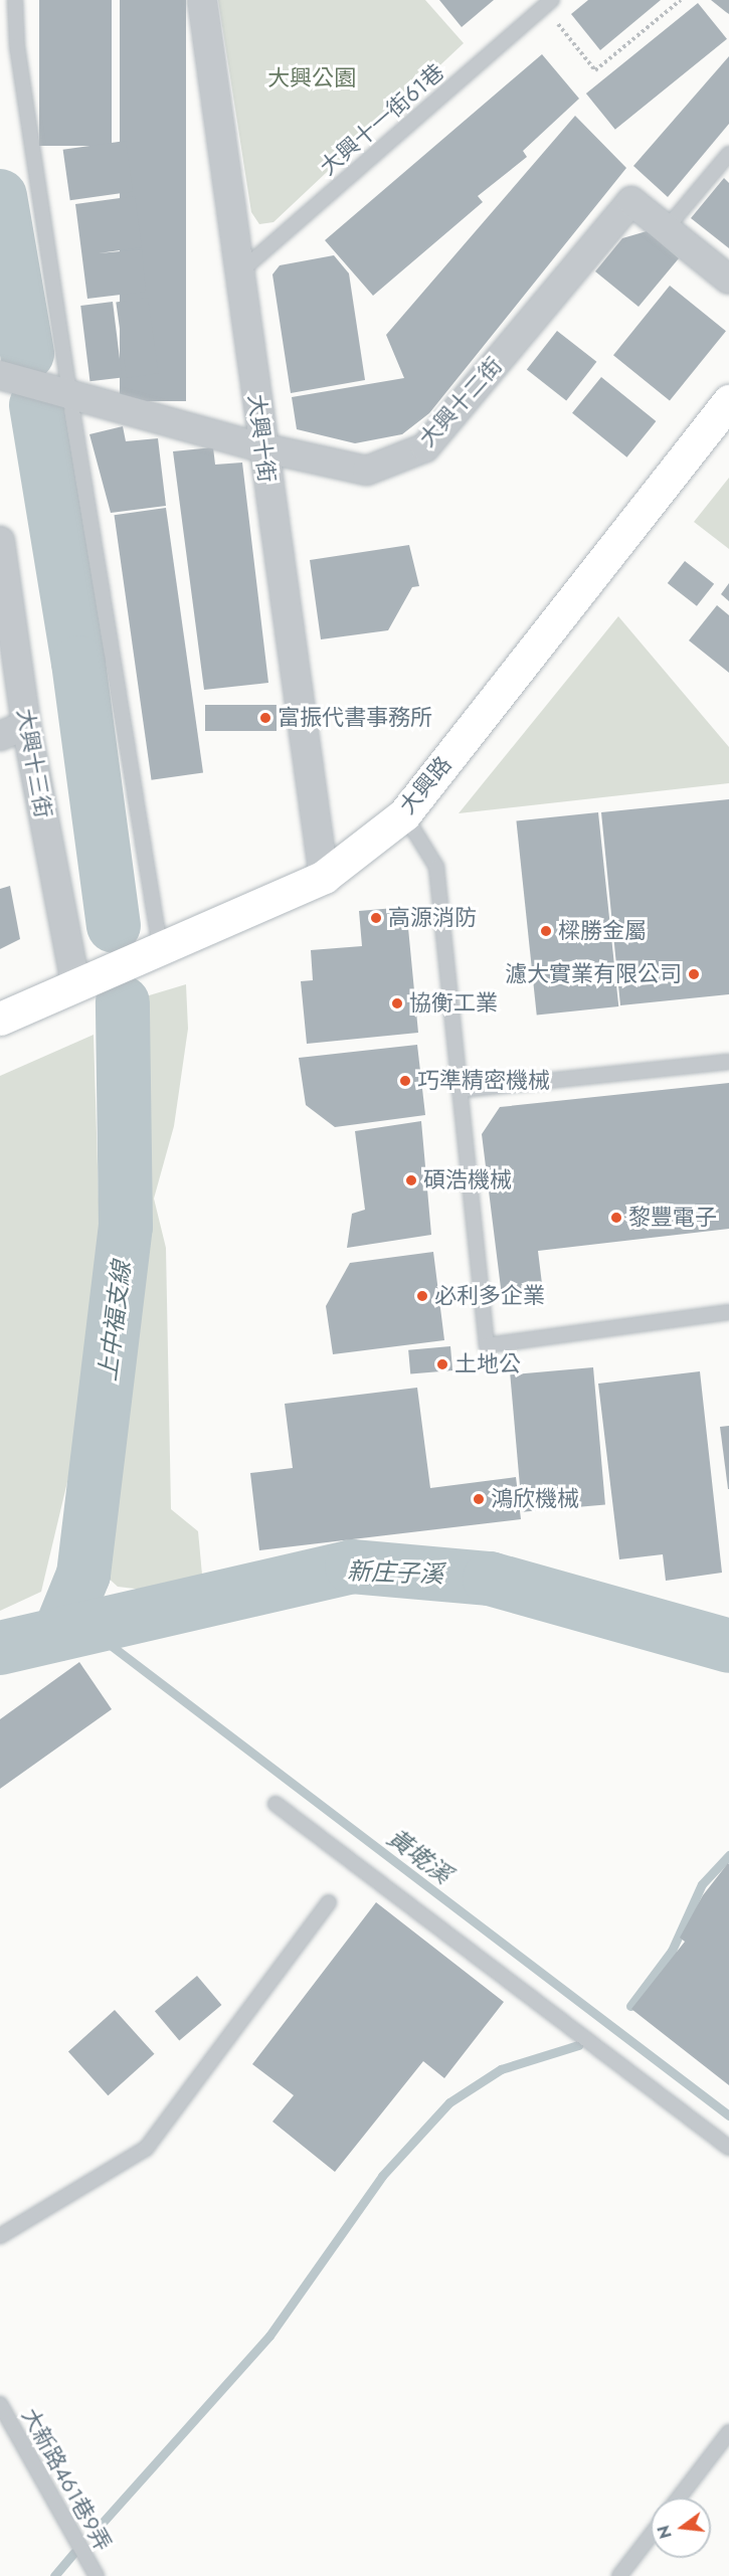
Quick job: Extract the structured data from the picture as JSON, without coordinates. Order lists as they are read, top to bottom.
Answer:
{
  "streets": {
    "street": [
      "大興十二街",
      "大興十街",
      "大興十三街",
      "大興路"
    ],
    "lane": ["大興十一街61巷", "大新路461巷9弄"]
  },
  "crossings": [
    ["大興十一街61巷", "大興十街"],
    ["大興十二街", "大興十街"],
    ["大興十街", "大興路"],
    ["大興十三街", "大興路"]
  ],
  "water": ["上中福支線", "新庄子溪", "黃墘溪"],
  "parks": ["大興公園"],
  "places": [
    "富振代書事務所",
    "高源消防",
    "樑勝金屬",
    "濾大實業有限公司",
    "協衡工業",
    "巧準精密機械",
    "碩浩機械",
    "黎豐電子",
    "必利多企業",
    "土地公",
    "鴻欣機械"
  ],
  "north": "left"
}
